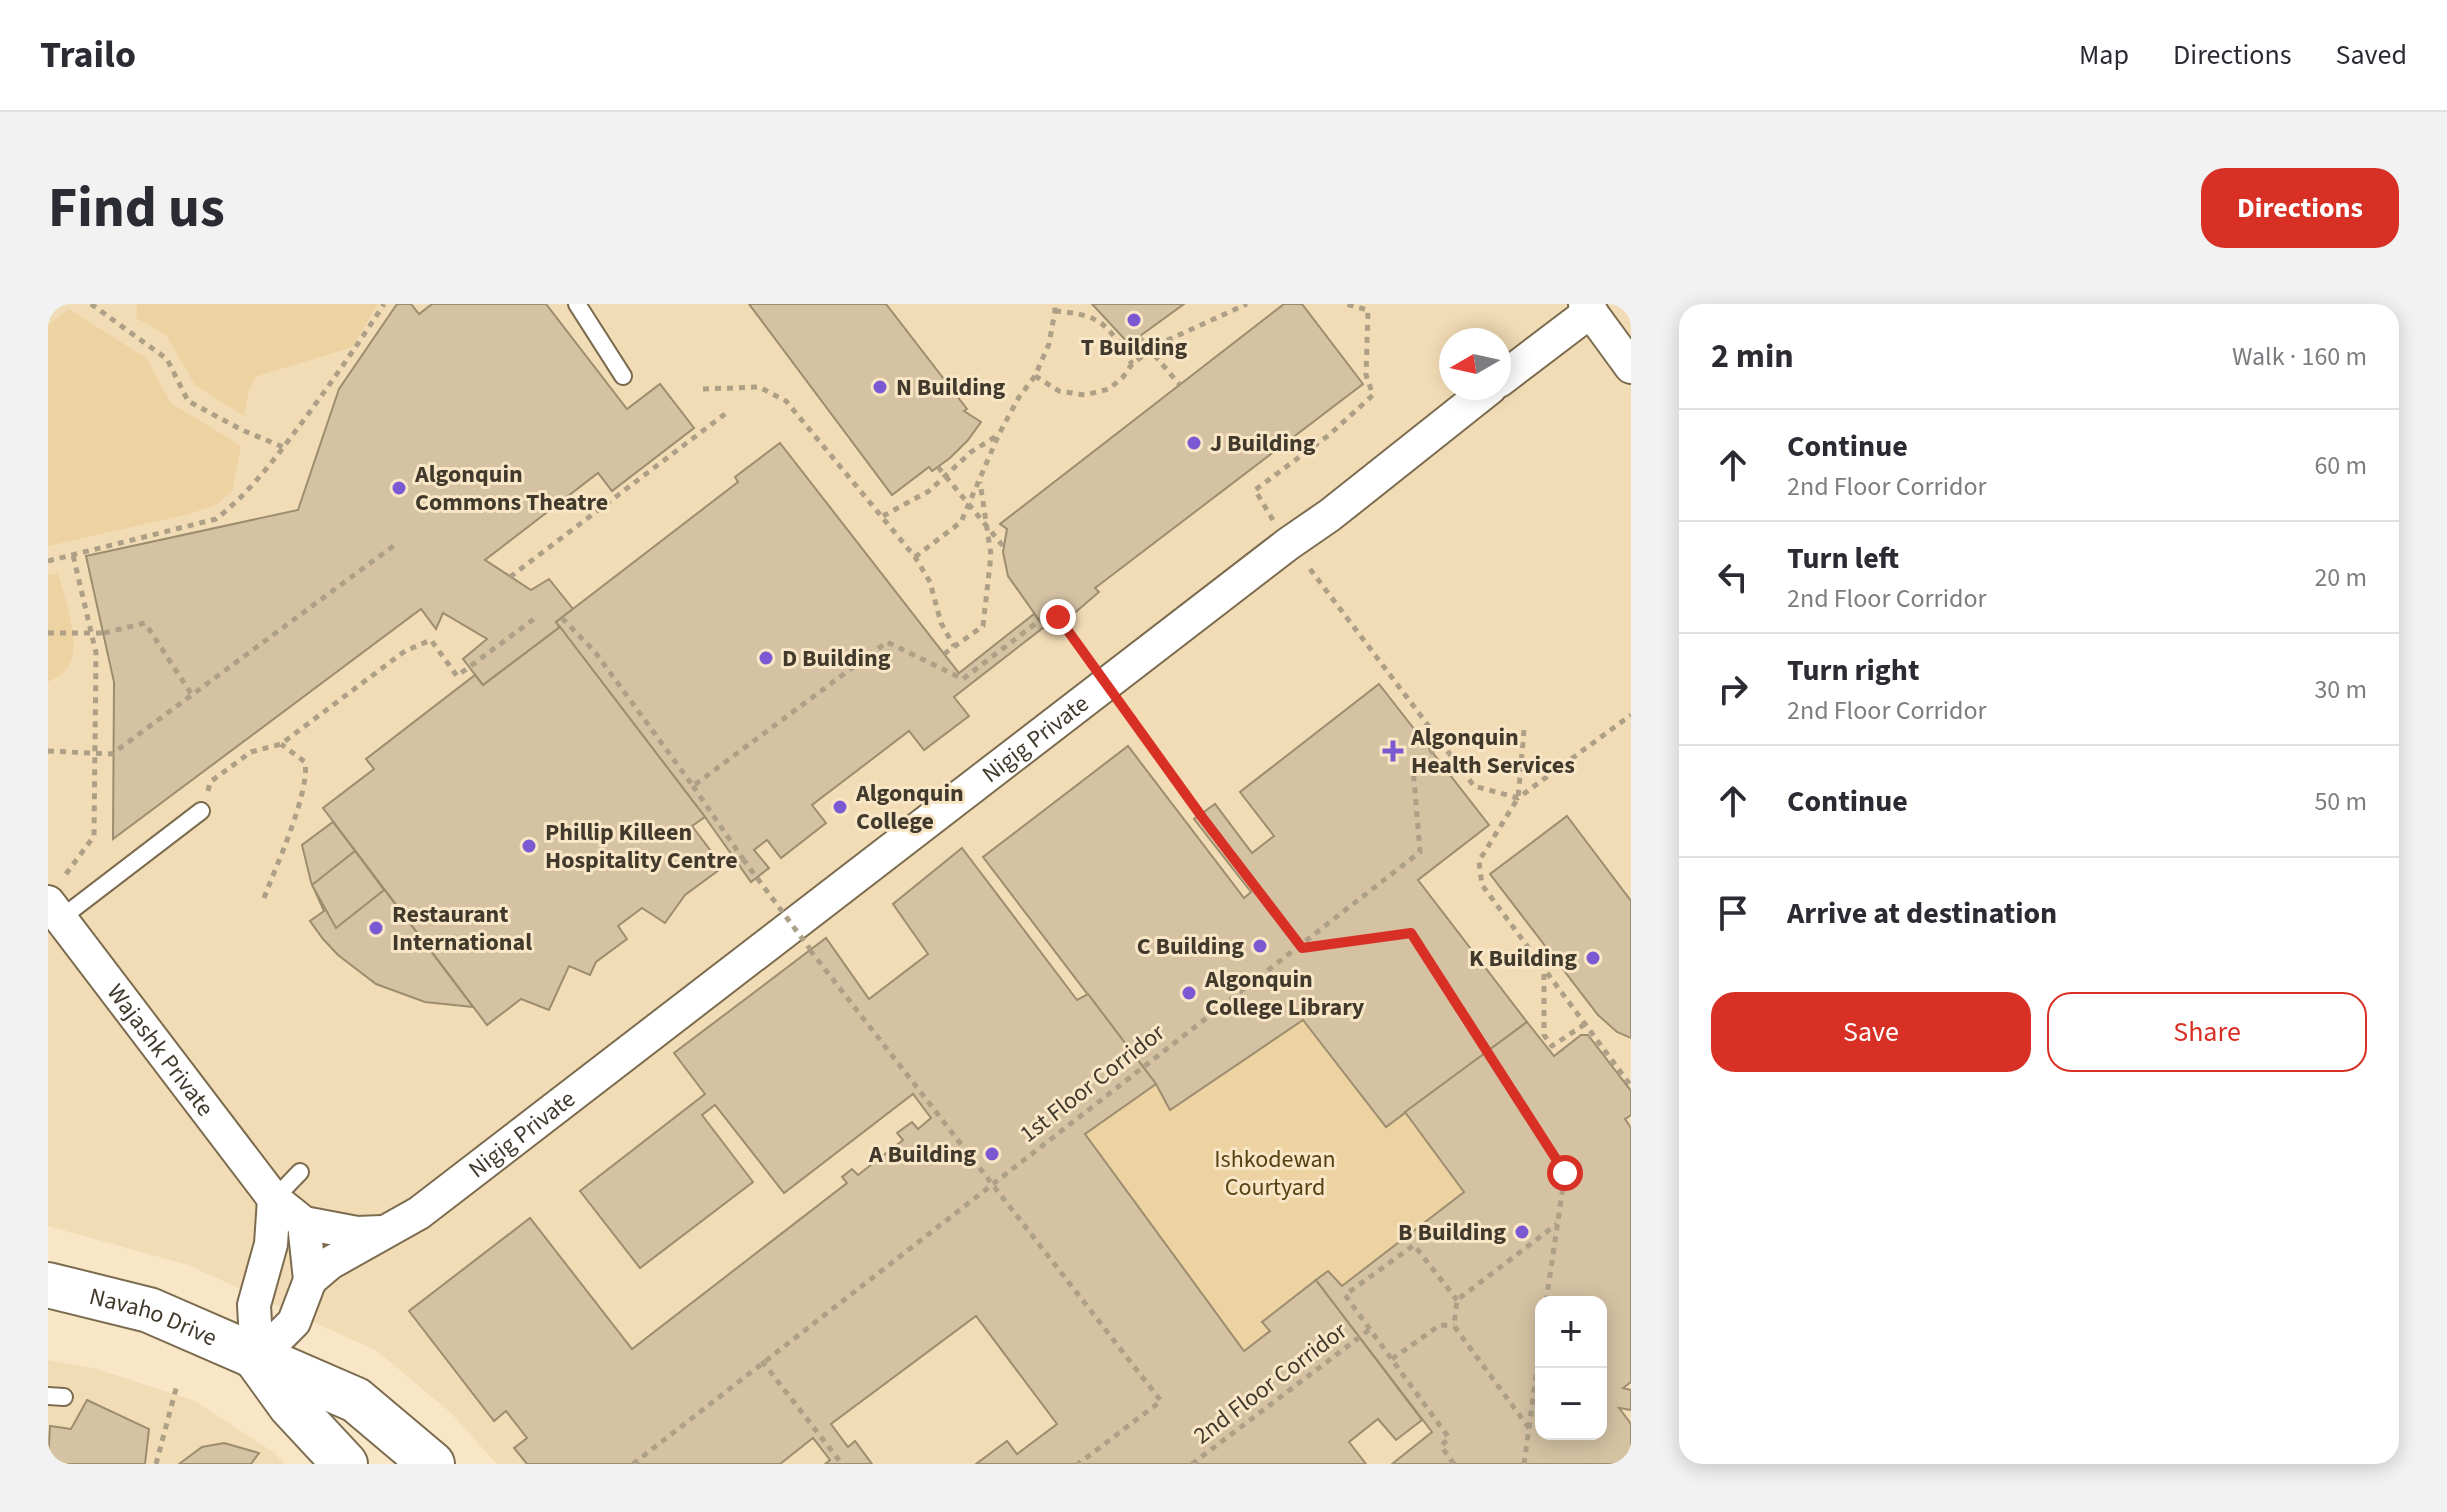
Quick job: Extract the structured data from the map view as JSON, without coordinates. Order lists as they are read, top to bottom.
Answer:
{
  "streets": {
    "street": ["Nigig Private", "Wajashk Private", "Navaho Drive"],
    "path": ["1st Floor Corridor", "2nd Floor Corridor"]
  },
  "parks": ["Ishkodewan Courtyard"],
  "places": {
    "other": [
      "T Building",
      "N Building",
      "J Building",
      "Algonquin Commons Theatre",
      "D Building",
      "Algonquin College",
      "Phillip Killeen Hospitality Centre",
      "Restaurant International",
      "C Building",
      "K Building",
      "Algonquin College Library",
      "A Building",
      "B Building"
    ],
    "health": ["Algonquin Health Services"]
  },
  "north": "left",
  "page": {
    "header": "Trailo",
    "nav": ["Map", "Directions", "Saved"],
    "buttons": [
      "Directions",
      ["Save", "Share"]
    ],
    "title": "Find us",
    "heading": ["2 min", "Walk · 160 m"],
    "list": [
      ["Continue", "2nd Floor Corridor", "60 m"],
      ["Turn left", "2nd Floor Corridor", "20 m"],
      ["Turn right", "2nd Floor Corridor", "30 m"],
      ["Continue", "50 m"],
      "Arrive at destination"
    ],
    "map_buttons": ["+", "−"]
  }
}
